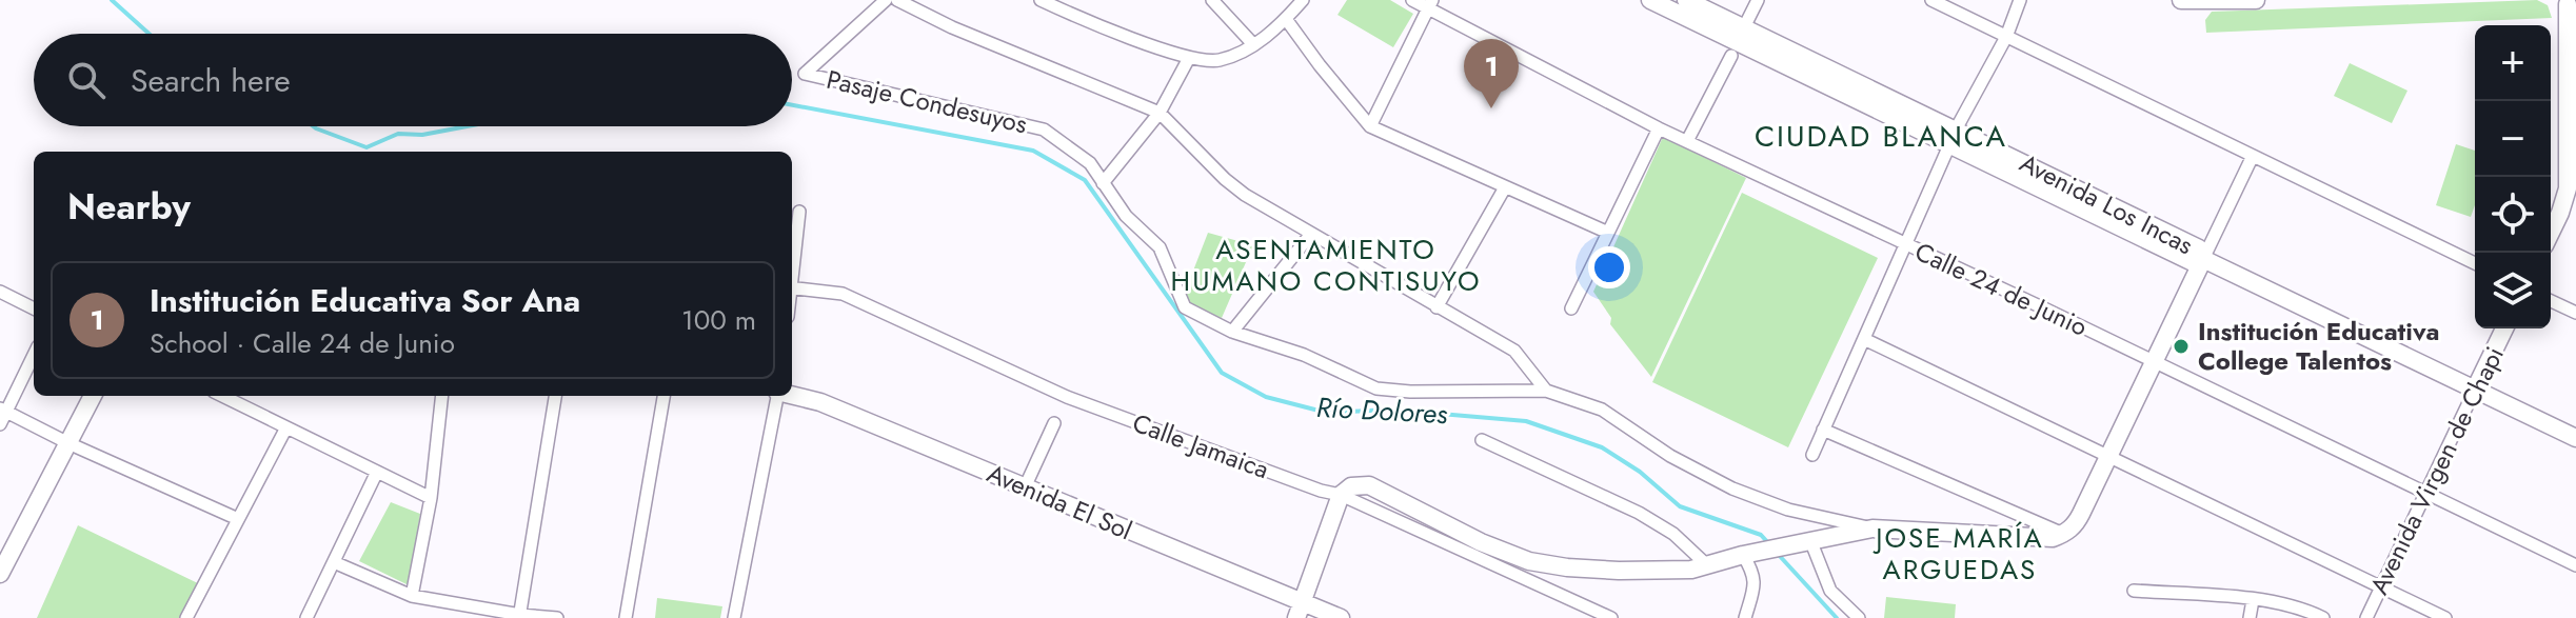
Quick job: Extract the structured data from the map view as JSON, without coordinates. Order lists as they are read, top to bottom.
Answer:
{
  "streets": {
    "street": [
      "Pasaje Condesuyos",
      "Avenida Los Incas",
      "Calle 24 de Junio",
      "Calle Jamaica",
      "Avenida Virgen de Chapi",
      "Avenida El Sol"
    ]
  },
  "crossings": [
    ["Avenida Los Incas", "Avenida Virgen de Chapi"],
    ["Calle 24 de Junio", "Avenida Virgen de Chapi"]
  ],
  "districts": ["CIUDAD BLANCA", "ASENTAMIENTO HUMANO CONTISUYO", "JOSE MARÍA ARGUEDAS"],
  "water": ["Río Dolores"],
  "places": ["Institución Educativa College Talentos"],
  "page": {
    "map_buttons": ["+", "−"],
    "search": "Search here",
    "pins": "1",
    "heading": "Nearby",
    "list": [
      {
        "mark": "1",
        "name": "Institución Educativa Sor Ana",
        "note": "School · Calle 24 de Junio",
        "value": "100 m"
      }
    ]
  }
}
